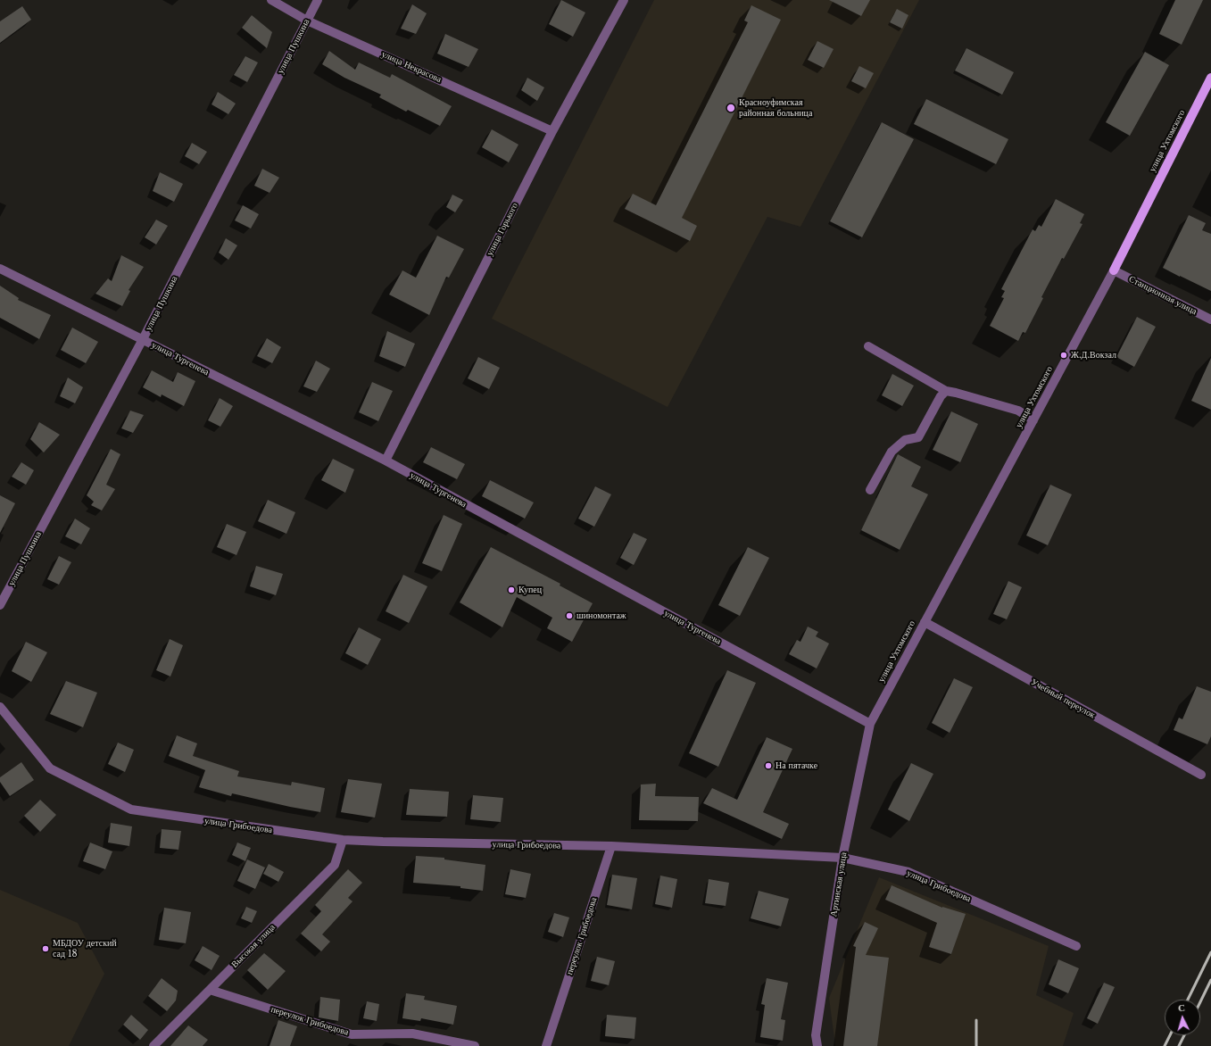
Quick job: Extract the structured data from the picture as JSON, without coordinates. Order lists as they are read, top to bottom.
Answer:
{
  "streets": {
    "main road": ["улица Ухтомского"],
    "street": [
      "улица Пушкина",
      "улица Некрасова",
      "улица Горького",
      "Станционная улица",
      "улица Тургенева",
      "Учебный переулок",
      "улица Грибоедова",
      "Артинская улица",
      "переулок Грибоедова",
      "Высокая улица"
    ]
  },
  "crossings": [
    ["улица Пушкина", "улица Некрасова"],
    ["улица Пушкина", "улица Тургенева"],
    ["улица Некрасова", "улица Горького"],
    ["улица Ухтомского", "Станционная улица"],
    ["улица Ухтомского", "улица Тургенева"],
    ["улица Ухтомского", "Учебный переулок"],
    ["улица Ухтомского", "Артинская улица"],
    ["улица Горького", "улица Тургенева"],
    ["улица Тургенева", "Артинская улица"],
    ["улица Грибоедова", "Артинская улица"],
    ["улица Грибоедова", "переулок Грибоедова"],
    ["улица Грибоедова", "Высокая улица"],
    ["переулок Грибоедова", "Высокая улица"]
  ],
  "places": [
    "Красноуфимская районная больница",
    "Ж.Д.Вокзал",
    "Купец",
    "шиномонтаж",
    "На пятачке",
    "МБДОУ детский сад 18"
  ],
  "north": "top"
}
